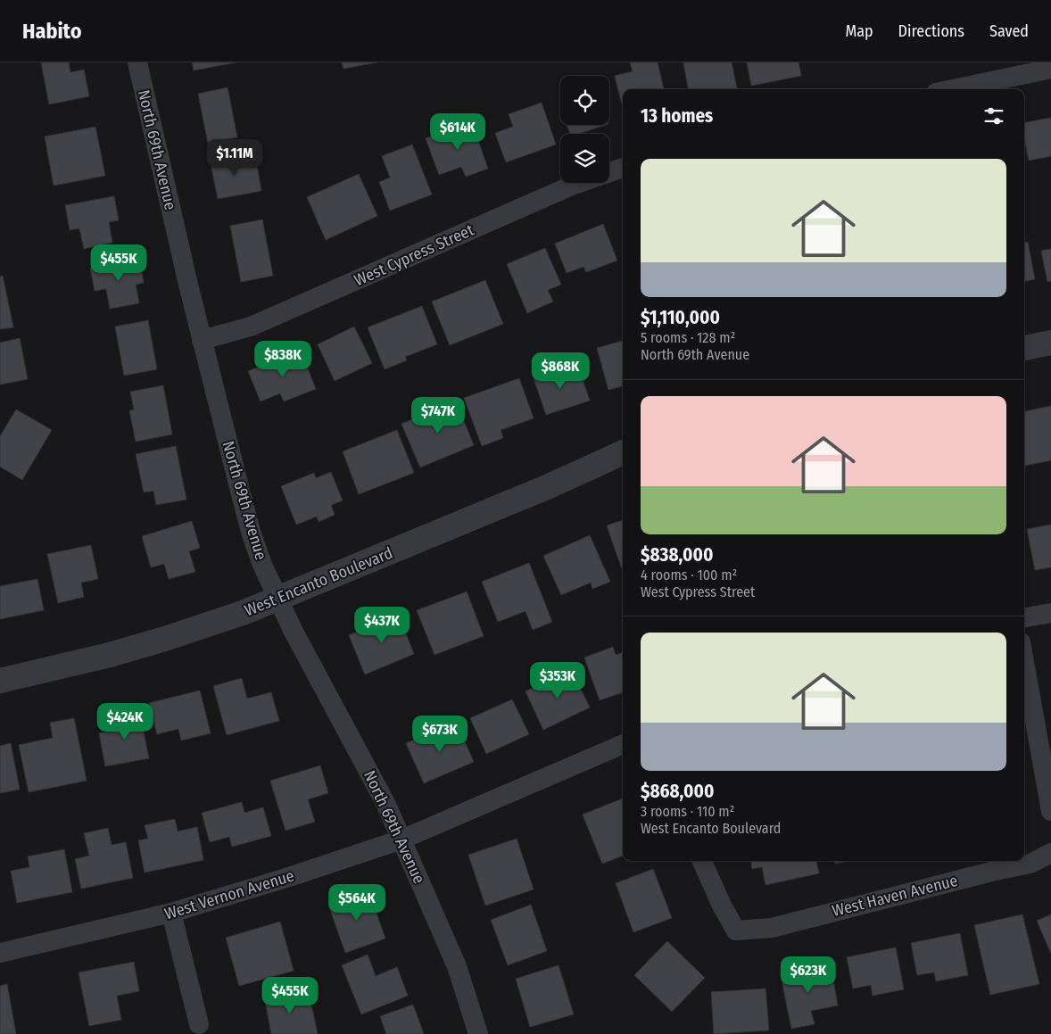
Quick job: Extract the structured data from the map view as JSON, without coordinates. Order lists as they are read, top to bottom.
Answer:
{
  "streets": {
    "street": [
      "North 69th Avenue",
      "West Cypress Street",
      "West Encanto Boulevard",
      "West Vernon Avenue",
      "West Haven Avenue"
    ]
  },
  "crossings": [
    ["North 69th Avenue", "West Cypress Street"],
    ["North 69th Avenue", "West Encanto Boulevard"],
    ["North 69th Avenue", "West Vernon Avenue"]
  ],
  "page": {
    "header": "Habito",
    "nav": ["Map", "Directions", "Saved"],
    "heading": "13 homes",
    "price": [
      "$614K",
      "$1.11M",
      "$455K",
      "$838K",
      "$868K",
      "$747K",
      "$437K",
      "$353K",
      "$424K",
      "$673K",
      "$564K",
      "$623K",
      "$455K"
    ],
    "list": [
      {
        "name": "$1,110,000",
        "note": "5 rooms · 128 m² · North 69th Avenue"
      },
      {
        "name": "$838,000",
        "note": "4 rooms · 100 m² · West Cypress Street"
      },
      {
        "name": "$868,000",
        "note": "3 rooms · 110 m² · West Encanto Boulevard"
      }
    ]
  }
}
